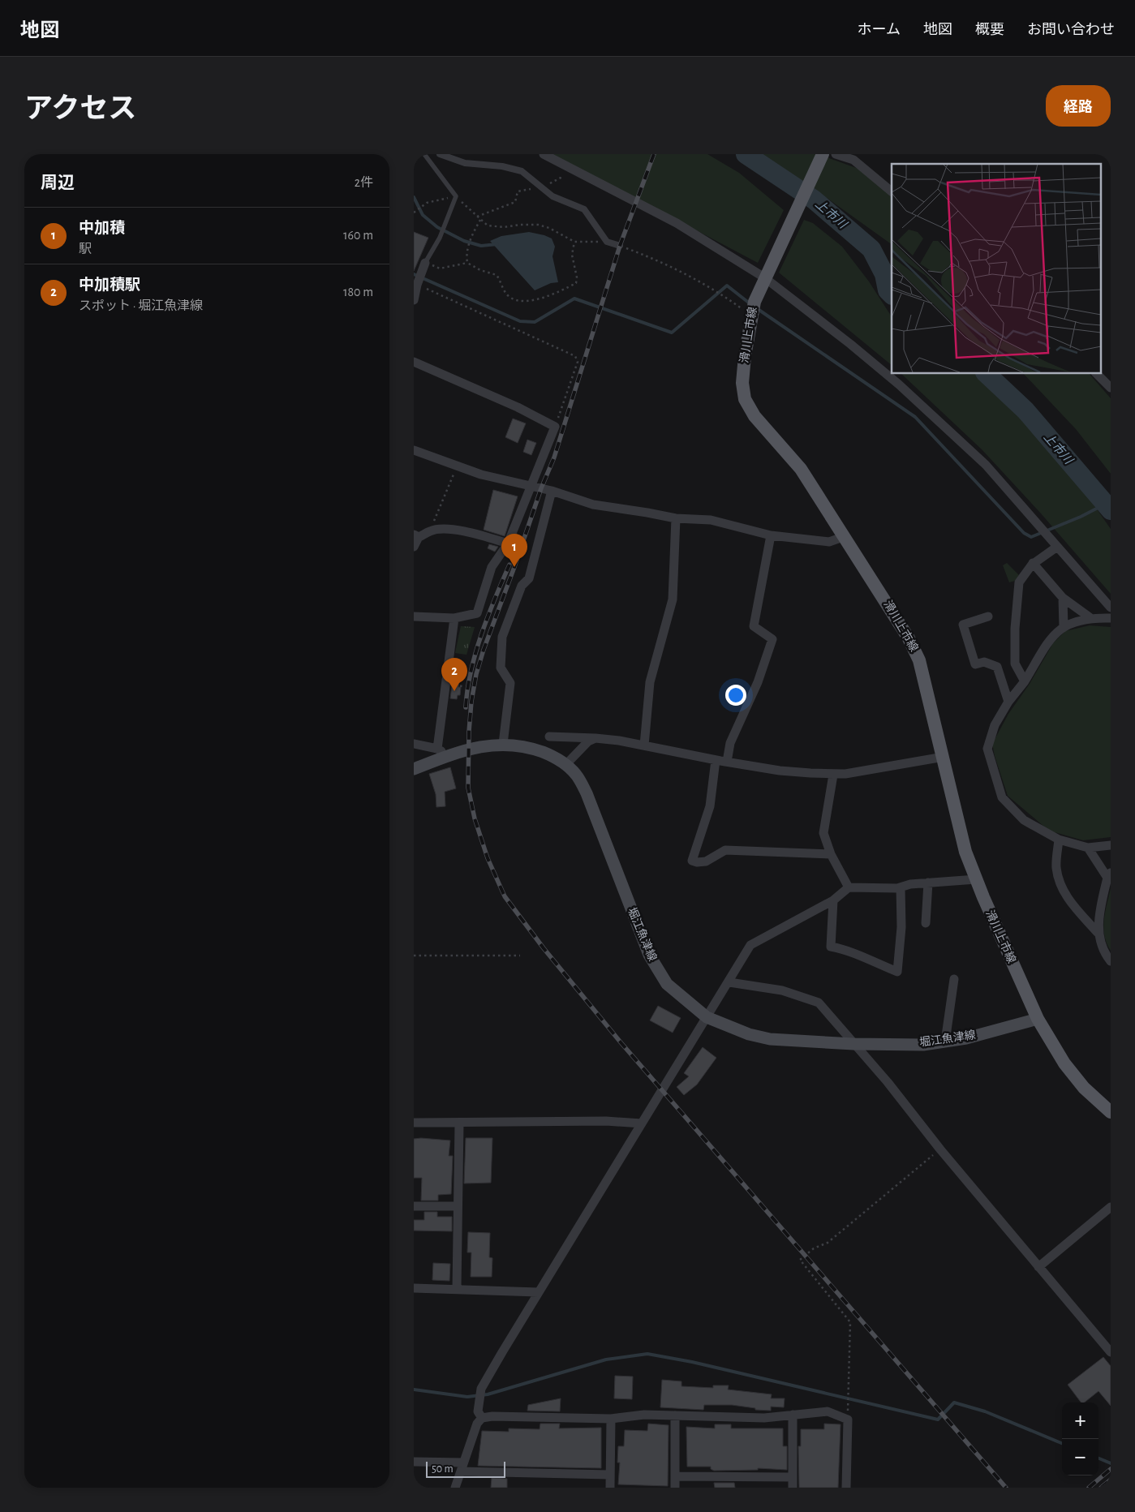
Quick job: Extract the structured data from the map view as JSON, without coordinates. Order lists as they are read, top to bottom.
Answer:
{
  "streets": {
    "main road": ["滑川上市線", "堀江魚津線"]
  },
  "crossings": [
    ["滑川上市線", "堀江魚津線"]
  ],
  "water": ["上市川"],
  "scale_bar": "50 m",
  "page": {
    "header": "地図",
    "nav": [
      "ホーム",
      "地図",
      "概要",
      "お問い合わせ"
    ],
    "title": "アクセス",
    "buttons": "経路",
    "heading": ["周辺", "2件"],
    "list": [
      {
        "mark": "1",
        "name": "中加積",
        "note": "駅",
        "value": "160 m"
      },
      {
        "mark": "2",
        "name": "中加積駅",
        "note": "スポット · 堀江魚津線",
        "value": "180 m"
      }
    ],
    "pins": ["1", "2"],
    "map_buttons": ["+", "−"],
    "scale": "50 m"
  }
}
